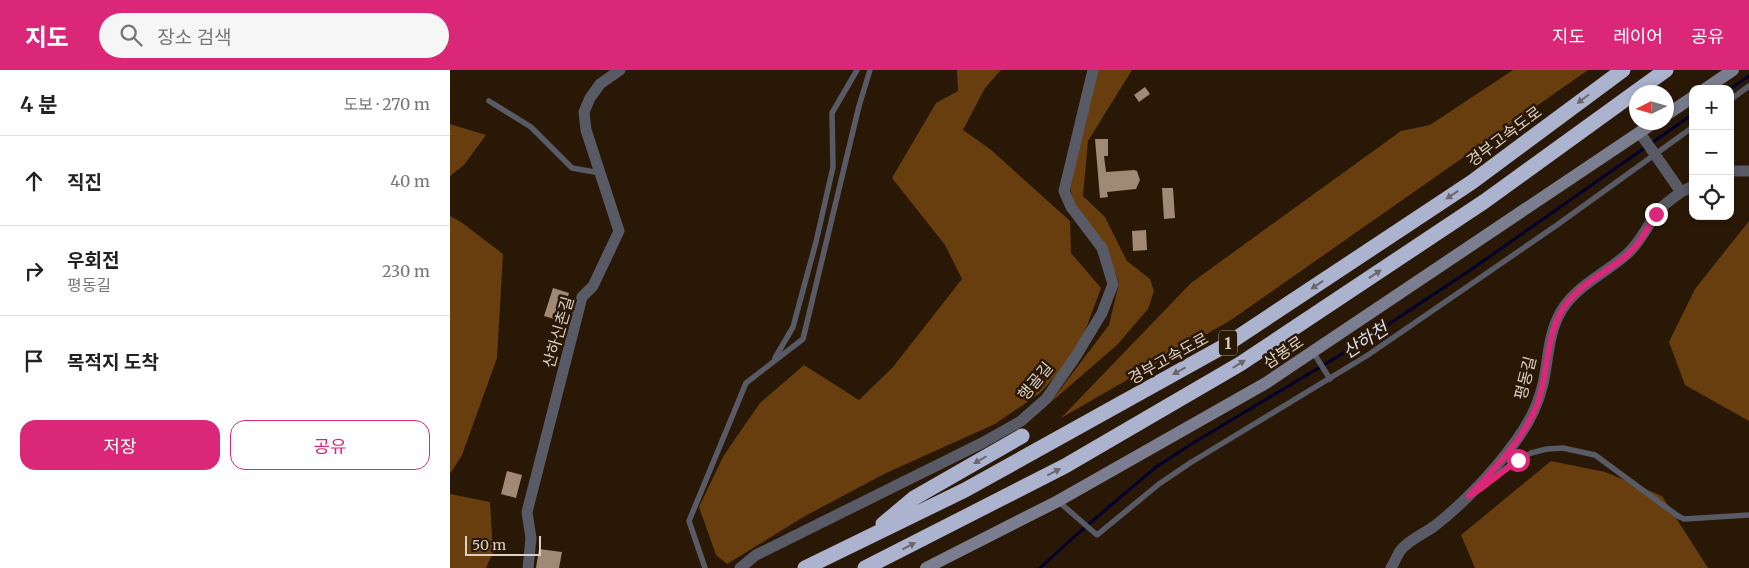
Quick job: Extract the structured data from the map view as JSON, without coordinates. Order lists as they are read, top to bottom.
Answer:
{
  "streets": {
    "highway": ["경부고속도로", "1"],
    "main road": ["삼봉로"],
    "street": ["산하신촌길", "평동길", "행골길"]
  },
  "water": ["산하천"],
  "scale_bar": "50 m",
  "north": "left",
  "page": {
    "header": "지도",
    "search": "장소 검색",
    "nav": ["지도", "레이어", "공유"],
    "heading": ["4 분", "도보 · 270 m"],
    "map_buttons": ["+", "−"],
    "list": [
      ["직진", "40 m"],
      ["우회전", "평동길", "230 m"],
      "목적지 도착"
    ],
    "buttons": ["저장", "공유"],
    "scale": "50 m"
  }
}
